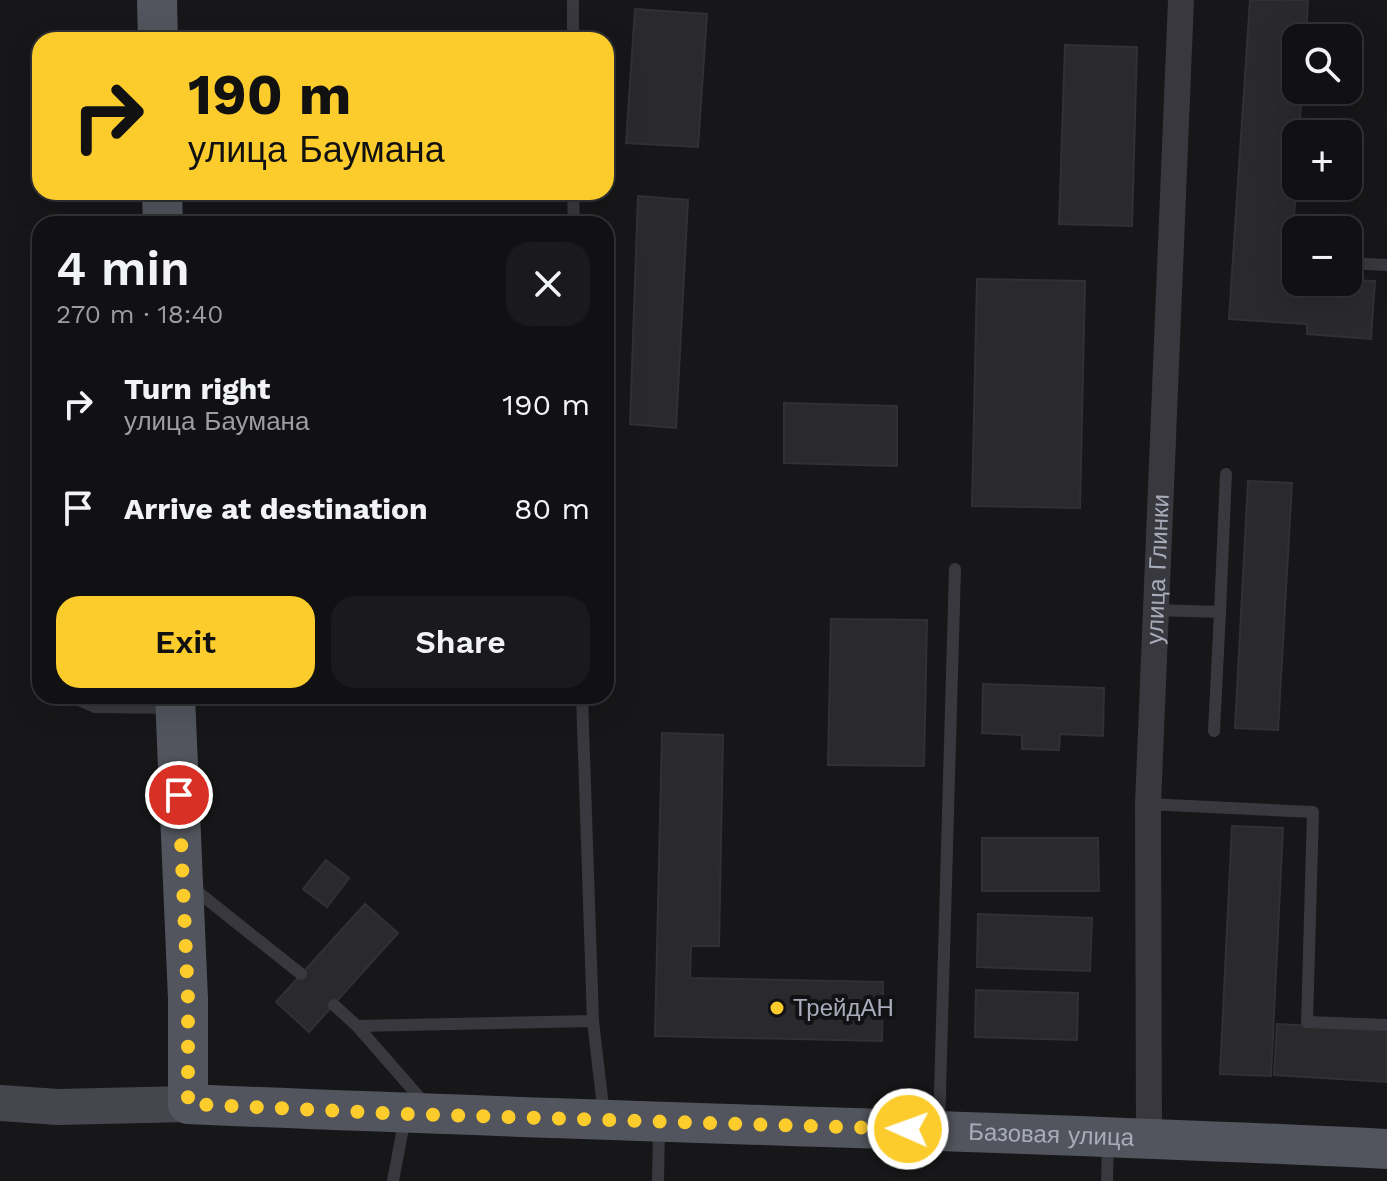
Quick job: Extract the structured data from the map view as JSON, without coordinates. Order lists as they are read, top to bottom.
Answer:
{
  "streets": {
    "main road": ["Базовая улица"],
    "street": ["улица Глинки"]
  },
  "crossings": [
    ["улица Глинки", "Базовая улица"]
  ],
  "places": ["ТрейдАН"],
  "page": {
    "map_buttons": ["+", "−"],
    "turn": ["190 m", "улица Баумана"],
    "heading": ["4 min", "270 m · 18:40"],
    "list": [
      {
        "name": "Turn right",
        "note": "улица Баумана",
        "value": "190 m"
      },
      {
        "name": "Arrive at destination",
        "value": "80 m"
      }
    ],
    "buttons": ["Exit", "Share"]
  }
}
